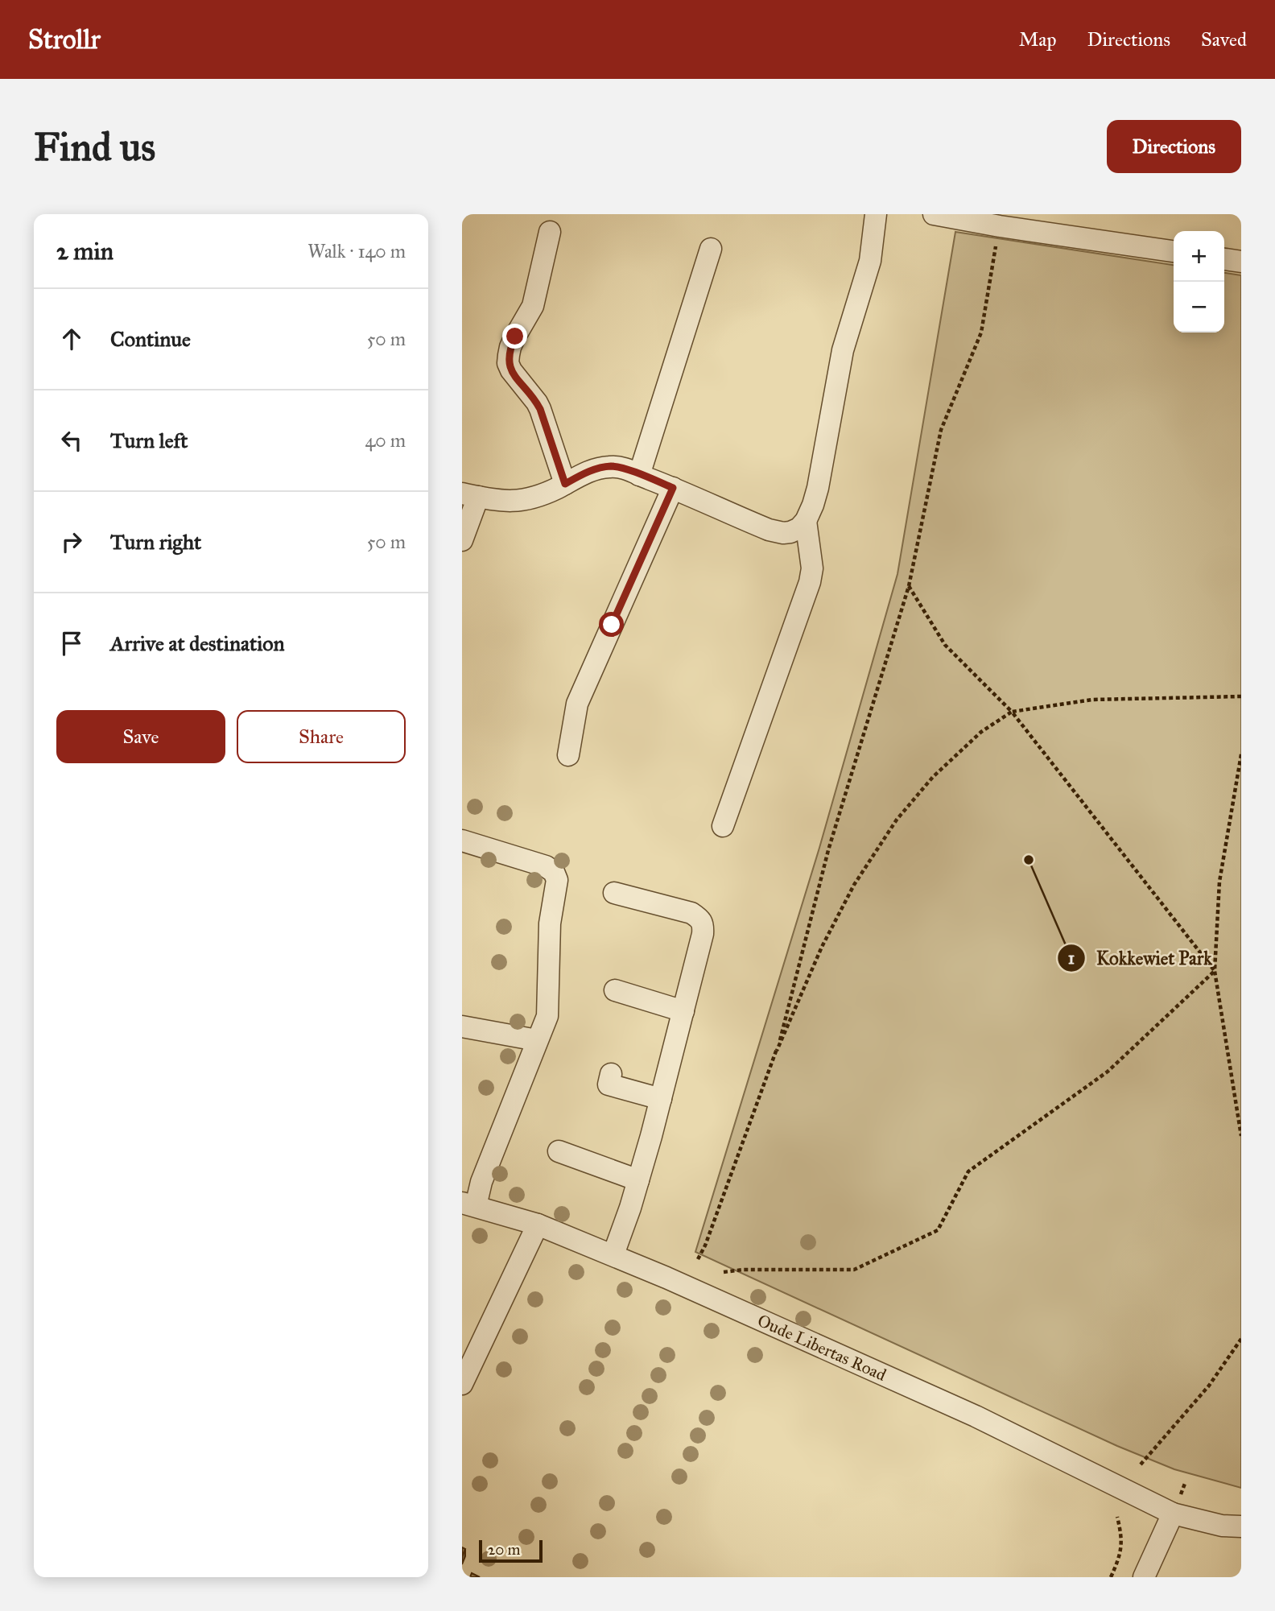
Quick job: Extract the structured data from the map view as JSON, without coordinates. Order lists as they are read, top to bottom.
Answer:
{
  "streets": {
    "street": ["Oude Libertas Road"]
  },
  "places": ["Kokkewiet Park"],
  "scale_bar": "20 m",
  "page": {
    "header": "Strollr",
    "nav": ["Map", "Directions", "Saved"],
    "buttons": [
      "Directions",
      ["Save", "Share"]
    ],
    "title": "Find us",
    "heading": ["2 min", "Walk · 140 m"],
    "map_buttons": ["+", "−"],
    "list": [
      ["Continue", "50 m"],
      ["Turn left", "40 m"],
      ["Turn right", "50 m"],
      "Arrive at destination"
    ],
    "scale": "20 m"
  }
}
